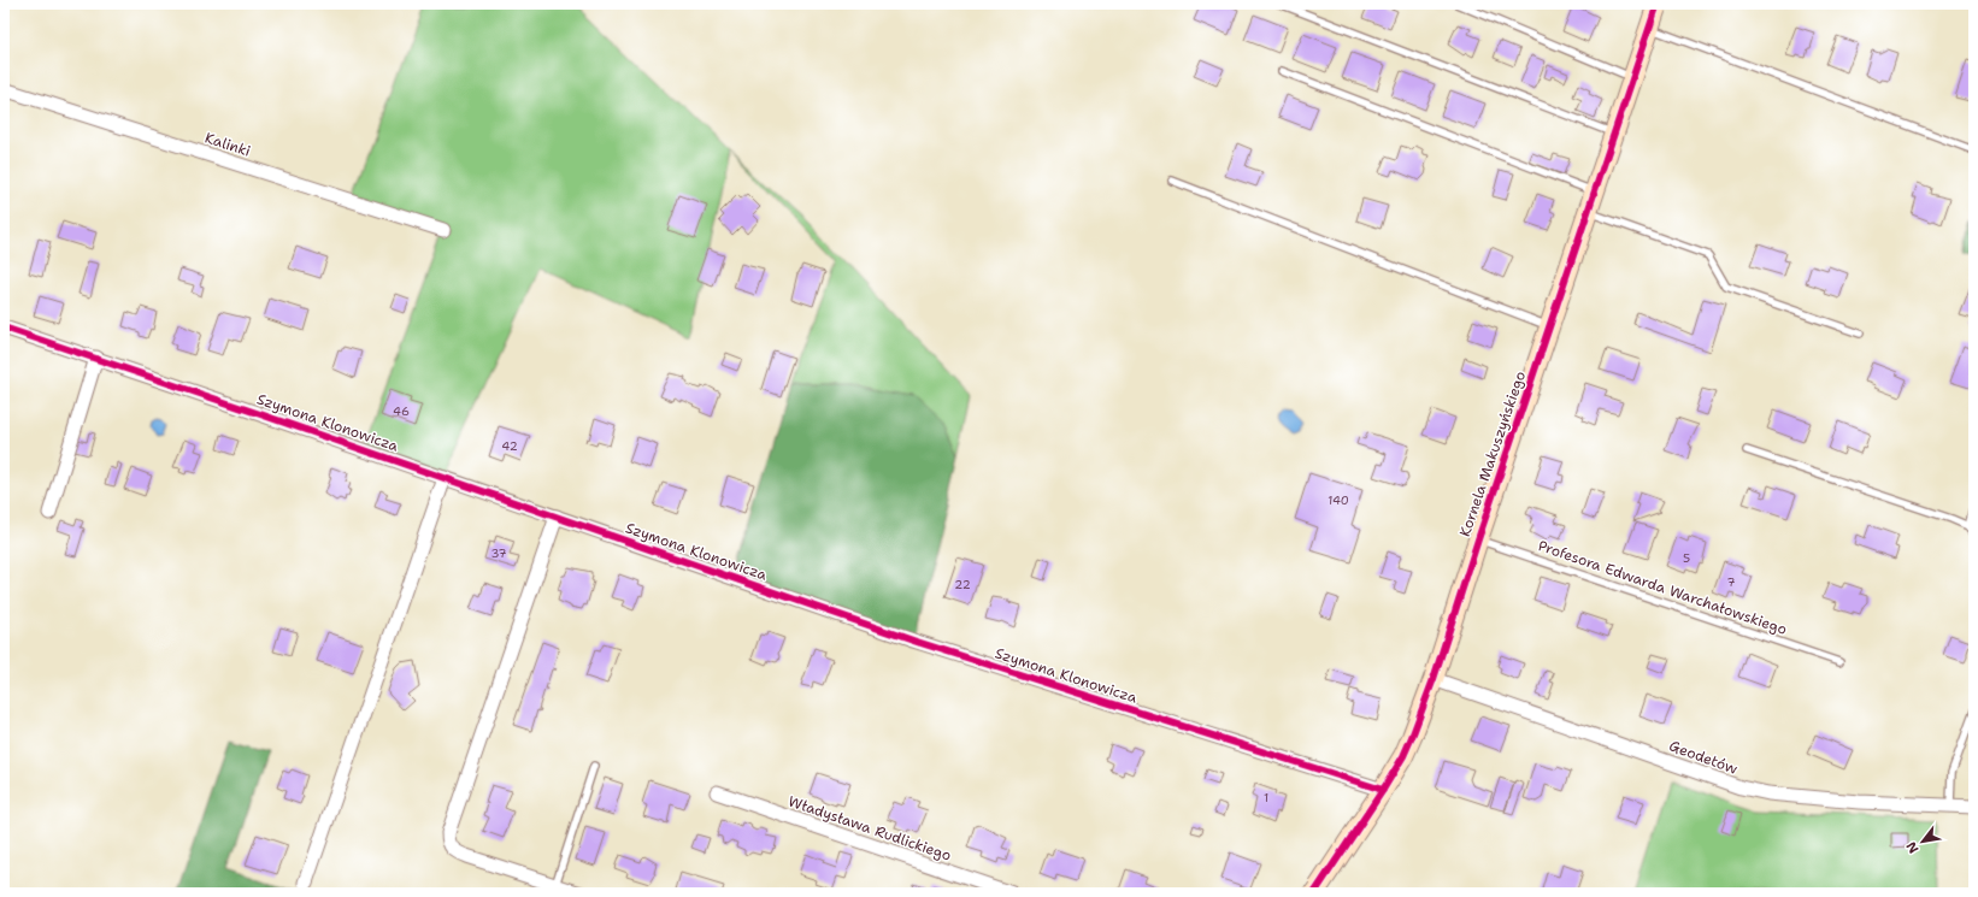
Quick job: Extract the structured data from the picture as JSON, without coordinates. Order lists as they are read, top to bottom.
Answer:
{
  "streets": {
    "street": [
      "Kalinki",
      "Szymona Klonowicza",
      "Kornela Makuszyńskiego",
      "Geodetów",
      "Władysława Rudlickiego"
    ],
    "lane": ["Profesora Edwarda Warchałowskiego"]
  },
  "crossings": [
    ["Szymona Klonowicza", "Kornela Makuszyńskiego"],
    ["Kornela Makuszyńskiego", "Profesora Edwarda Warchałowskiego"],
    ["Kornela Makuszyńskiego", "Geodetów"]
  ],
  "house_numbers": [
    "46",
    "42",
    "140",
    "37",
    "5",
    "7",
    "22",
    "1"
  ],
  "north": "bottom left"
}
